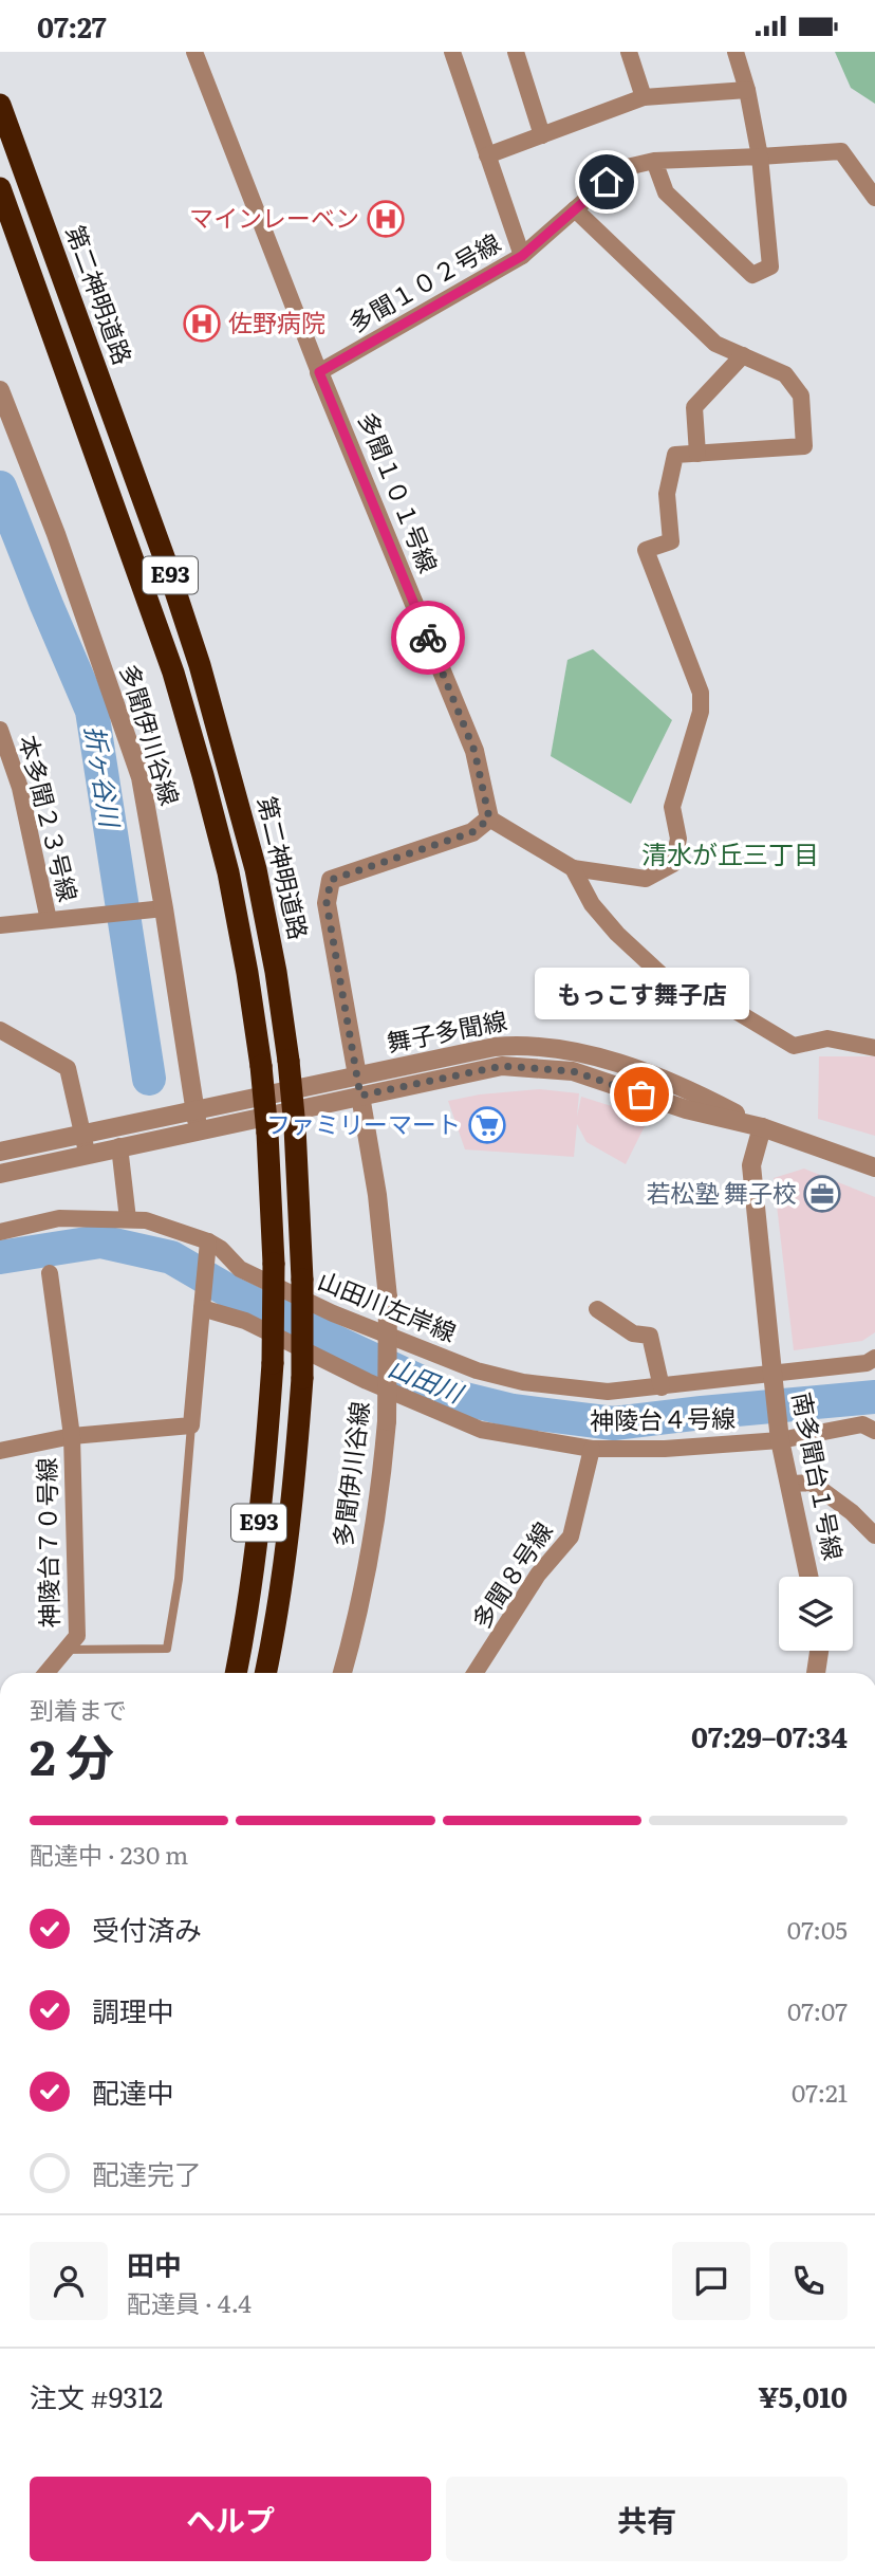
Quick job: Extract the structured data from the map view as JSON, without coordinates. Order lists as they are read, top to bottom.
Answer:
{
  "streets": {
    "highway": ["第二神明道路", "E93"],
    "street": [
      "多聞１０２号線",
      "多聞１０１号線",
      "多聞伊川谷線",
      "本多聞２３号線",
      "舞子多聞線",
      "山田川左岸線",
      "神陵台４号線",
      "南多聞台１号線",
      "神陵台７０号線",
      "多聞８号線"
    ]
  },
  "crossings": [
    ["多聞１０２号線", "多聞１０１号線"],
    ["多聞伊川谷線", "舞子多聞線"],
    ["舞子多聞線", "南多聞台１号線"],
    ["山田川左岸線", "南多聞台１号線"],
    ["神陵台４号線", "南多聞台１号線"],
    ["神陵台４号線", "多聞８号線"]
  ],
  "districts": ["清水が丘三丁目"],
  "water": ["折ヶ谷川", "山田川"],
  "places": {
    "hospital": ["マインレーベン", "佐野病院"],
    "other": ["もっこす舞子店"],
    "supermarket": ["ファミリーマート"],
    "office": ["若松塾 舞子校"]
  },
  "page": {
    "status": "07:27",
    "bubble": "もっこす舞子店",
    "heading": ["2 分", "到着まで", "07:29–07:34"],
    "panel": [
      "田中",
      "配達員 · 4.4",
      "注文 #9312",
      "¥5,010"
    ],
    "bar": "配達中 · 230 m",
    "list": [
      ["受付済み", "07:05"],
      ["調理中", "07:07"],
      ["配達中", "07:21"],
      "配達完了"
    ],
    "buttons": ["ヘルプ", "共有"]
  }
}
